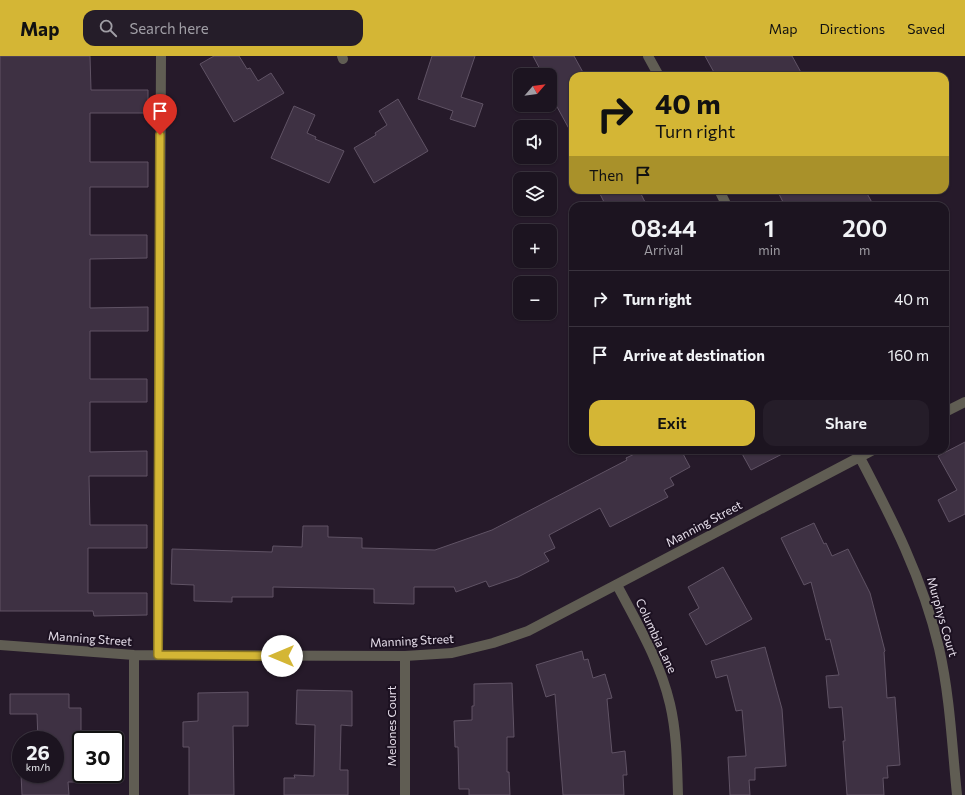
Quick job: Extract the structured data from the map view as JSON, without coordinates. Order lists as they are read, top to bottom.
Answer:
{
  "streets": {
    "street": [
      "Manning Street",
      "Murphys Court",
      "Columbia Lane",
      "Melones Court"
    ]
  },
  "crossings": [
    ["Manning Street", "Murphys Court"],
    ["Manning Street", "Columbia Lane"],
    ["Manning Street", "Melones Court"]
  ],
  "north": "top right",
  "page": {
    "header": "Map",
    "search": "Search here",
    "nav": ["Map", "Directions", "Saved"],
    "map_buttons": ["+", "−"],
    "turn": ["40 m", "Turn right"],
    "then": "Then",
    "eta": [
      "08:44",
      "Arrival",
      "1",
      "min",
      "200",
      "m"
    ],
    "list": [
      {
        "name": "Turn right",
        "value": "40 m"
      },
      {
        "name": "Arrive at destination",
        "value": "160 m"
      }
    ],
    "buttons": ["Exit", "Share"],
    "speed": "26 km/h",
    "limit": "30"
  }
}
